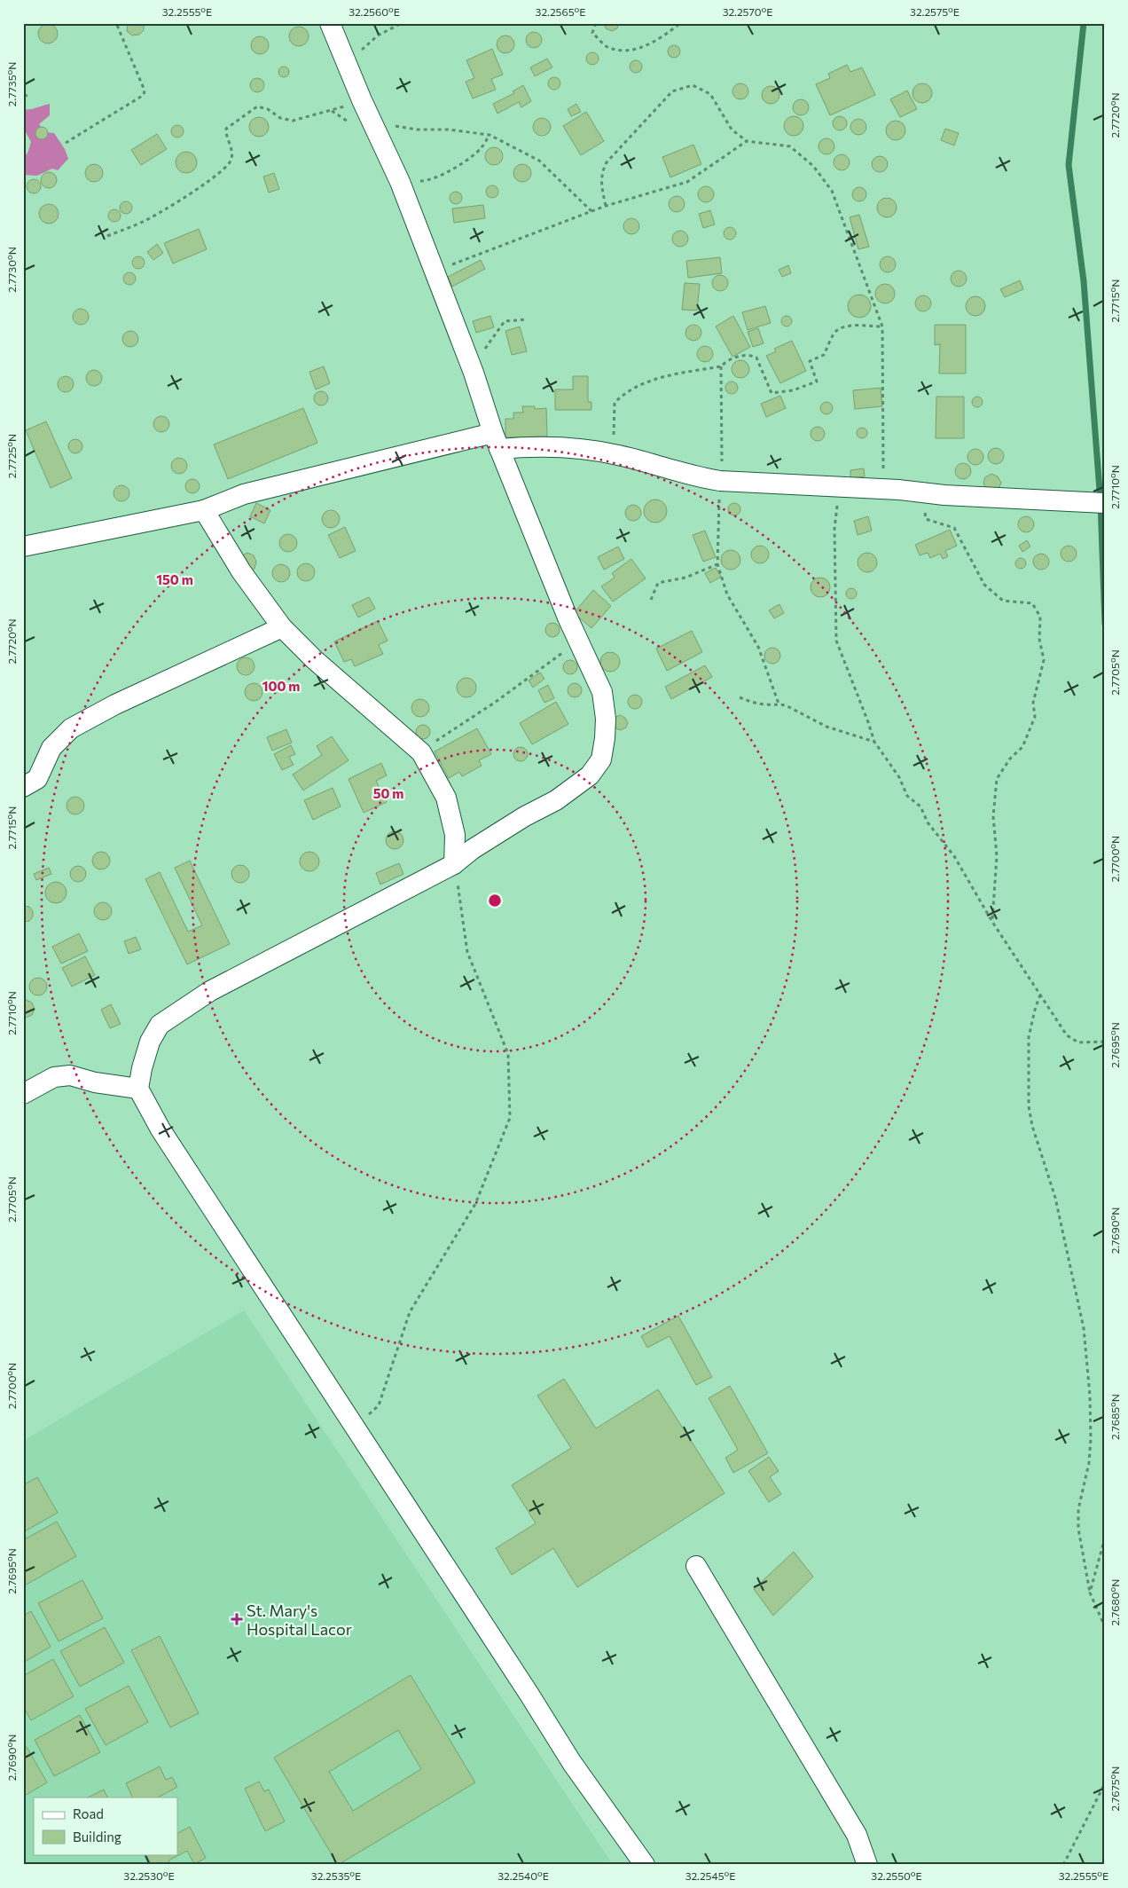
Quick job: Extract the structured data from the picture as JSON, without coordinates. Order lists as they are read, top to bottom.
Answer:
{
  "places": {
    "health": ["St. Mary's Hospital Lacor"]
  },
  "legend": ["Road", "Building"],
  "coordinates": [
    "32.2555°E",
    "32.2560°E",
    "32.2565°E",
    "32.2570°E",
    "32.2575°E",
    "2.7735°N",
    "2.7720°N",
    "2.7730°N",
    "2.7715°N",
    "2.7725°N",
    "2.7710°N",
    "2.7705°N",
    "2.7700°N",
    "2.7695°N",
    "2.7690°N",
    "2.7685°N",
    "2.7680°N",
    "2.7675°N",
    "32.2530°E",
    "32.2535°E",
    "32.2540°E",
    "32.2545°E",
    "32.2550°E"
  ],
  "rings": ["150 m", "100 m", "50 m"]
}
